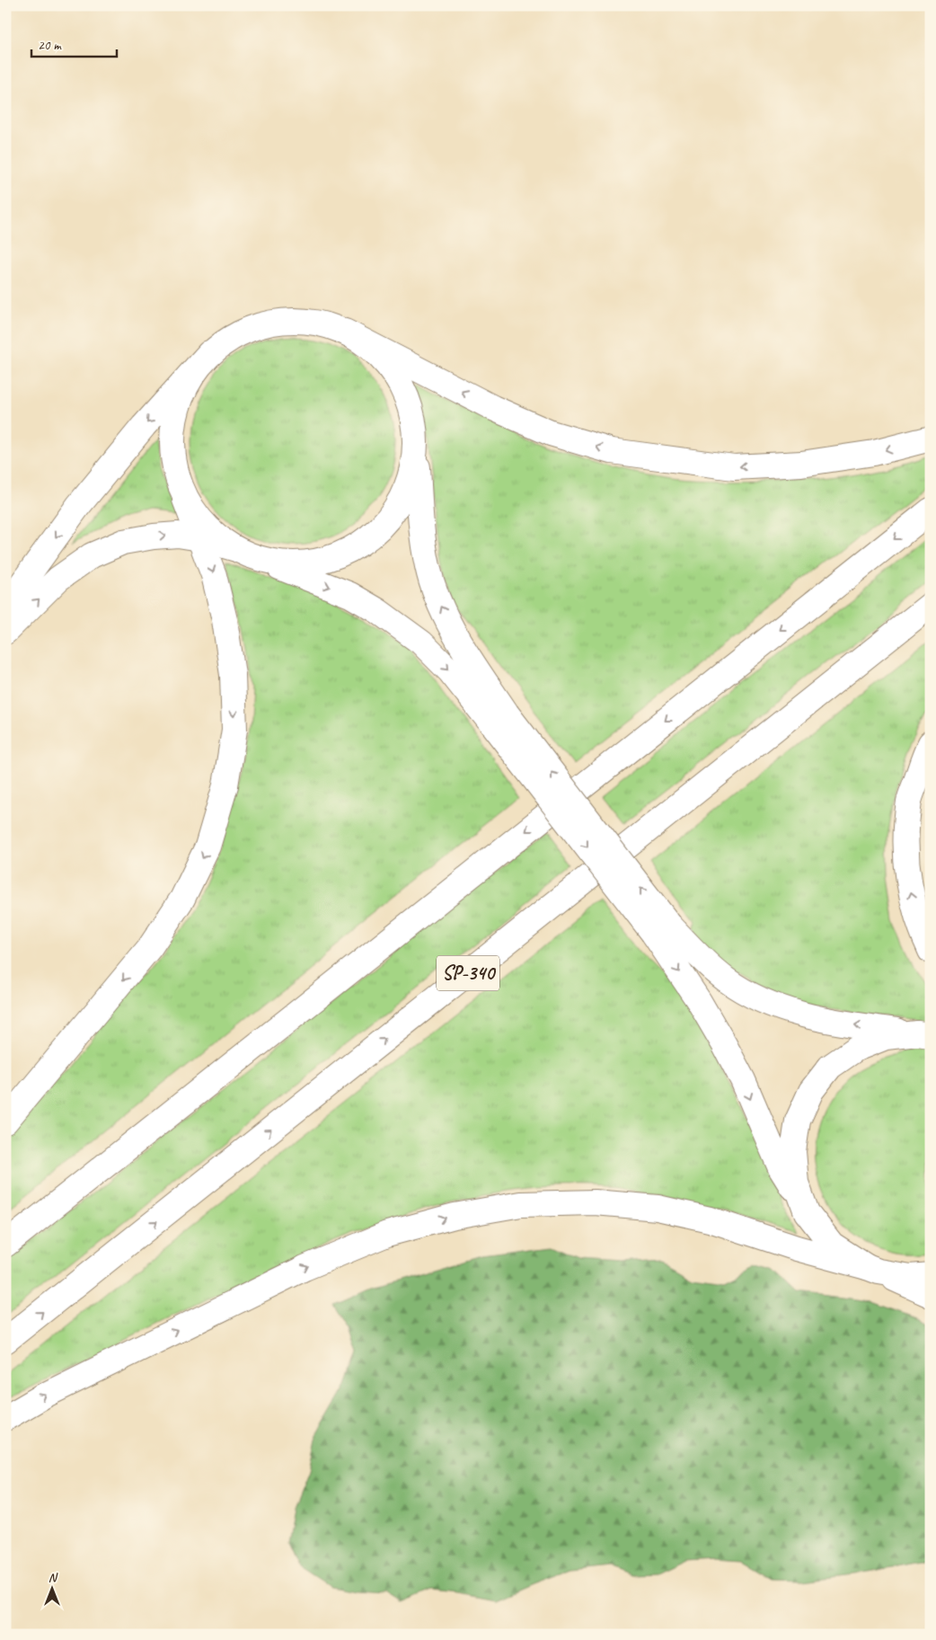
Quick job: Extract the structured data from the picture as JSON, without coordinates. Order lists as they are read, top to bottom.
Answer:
{
  "streets": {
    "main road": ["SP-340"]
  },
  "scale_bar": "20 m",
  "north": "top"
}
